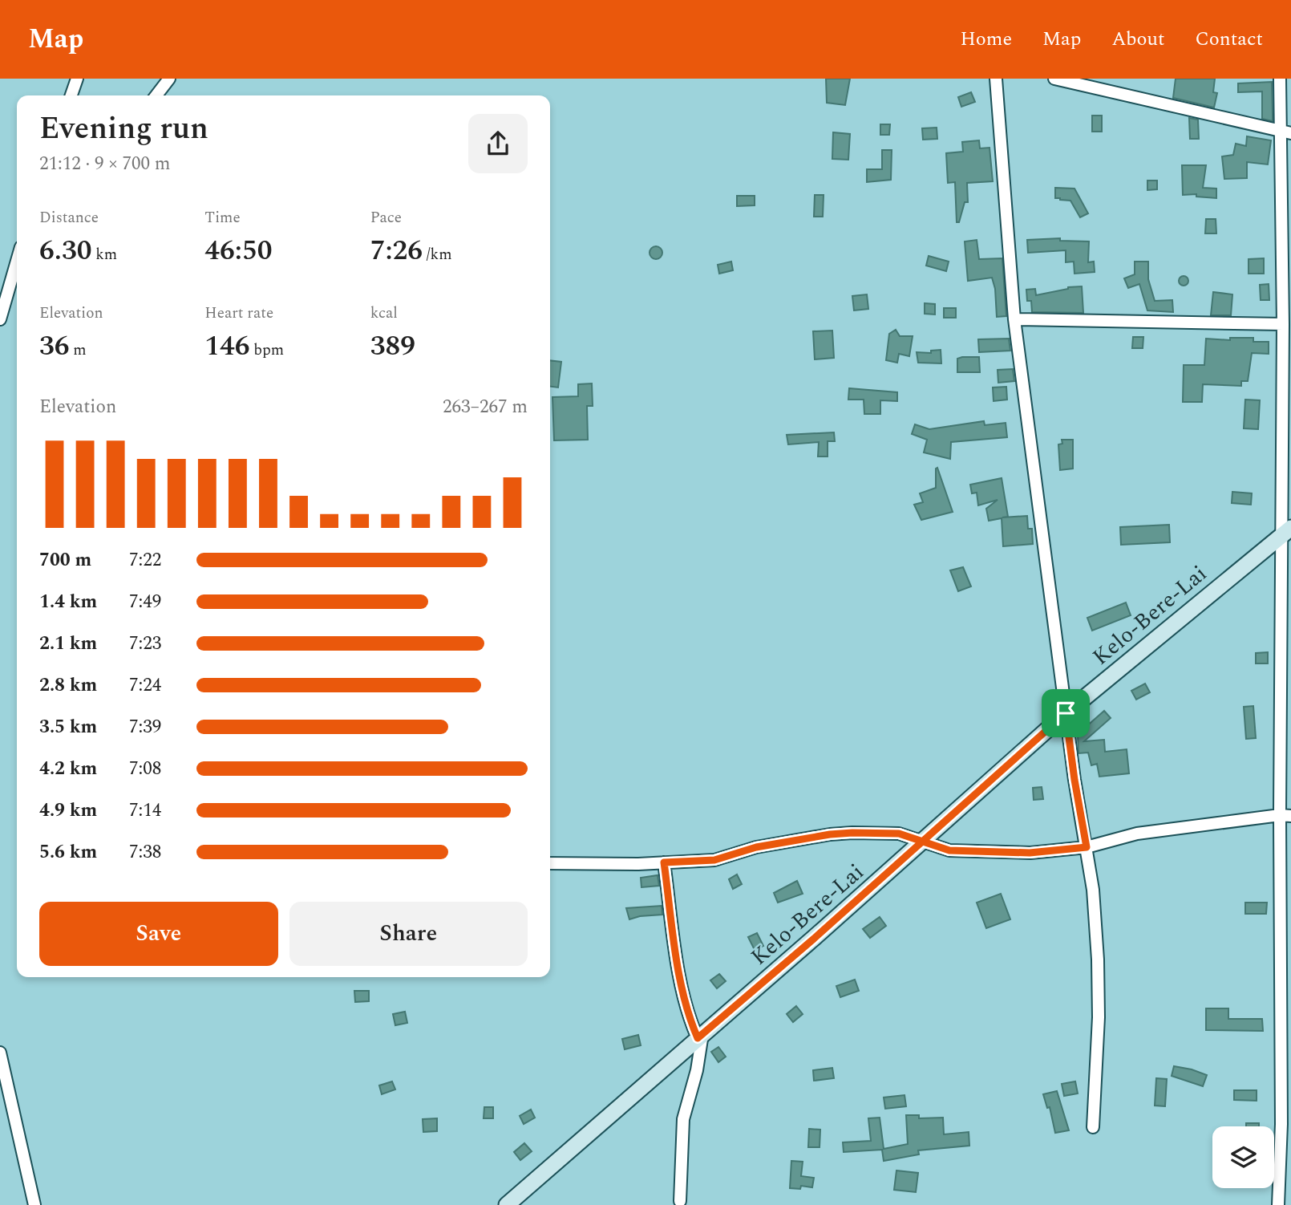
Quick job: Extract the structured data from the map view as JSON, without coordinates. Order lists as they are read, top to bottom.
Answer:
{
  "streets": {
    "main road": ["Kelo-Bere-Lai"]
  },
  "page": {
    "header": "Map",
    "nav": [
      "Home",
      "Map",
      "About",
      "Contact"
    ],
    "heading": ["Evening run", "21:12 · 9 × 700 m"],
    "stats": [
      ["Distance", "6.30 km"],
      ["Time", "46:50"],
      ["Pace", "7:26 /km"],
      ["Elevation", "36 m"],
      ["Heart rate", "146 bpm"],
      ["kcal", "389"]
    ],
    "chart": ["Elevation", "263–267 m"],
    "list": [
      {
        "name": "700 m",
        "note": "7:22"
      },
      {
        "name": "1.4 km",
        "note": "7:49"
      },
      {
        "name": "2.1 km",
        "note": "7:23"
      },
      {
        "name": "2.8 km",
        "note": "7:24"
      },
      {
        "name": "3.5 km",
        "note": "7:39"
      },
      {
        "name": "4.2 km",
        "note": "7:08"
      },
      {
        "name": "4.9 km",
        "note": "7:14"
      },
      {
        "name": "5.6 km",
        "note": "7:38"
      }
    ],
    "buttons": ["Save", "Share"]
  }
}
